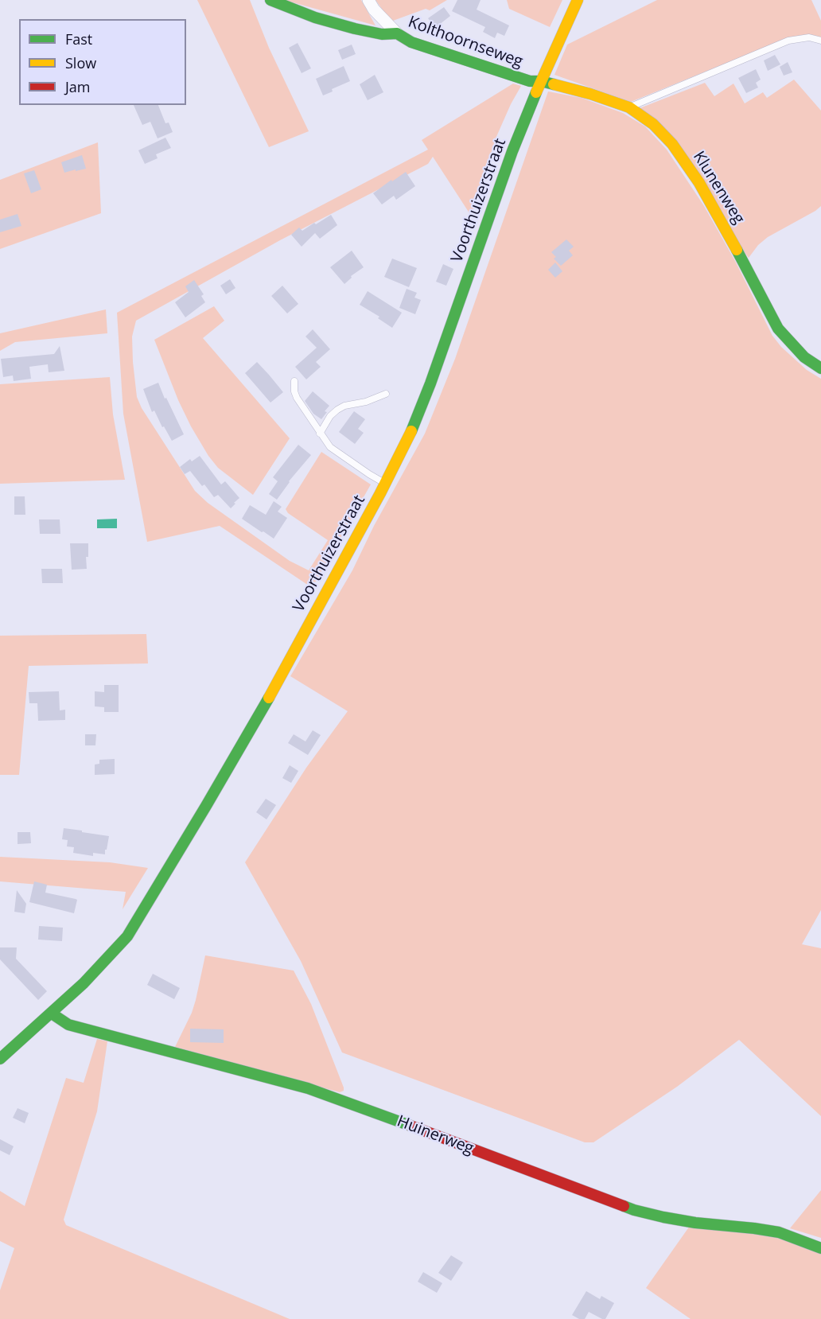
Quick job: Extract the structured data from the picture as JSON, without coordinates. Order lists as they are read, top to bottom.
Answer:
{
  "streets": {
    "street": [
      "Kolthoornseweg",
      "Klunenweg",
      "Voorthuizerstraat",
      "Huinerweg"
    ]
  },
  "crossings": [
    ["Kolthoornseweg", "Klunenweg"],
    ["Kolthoornseweg", "Voorthuizerstraat"],
    ["Klunenweg", "Voorthuizerstraat"],
    ["Voorthuizerstraat", "Huinerweg"]
  ],
  "legend": ["Fast", "Slow", "Jam"]
}
